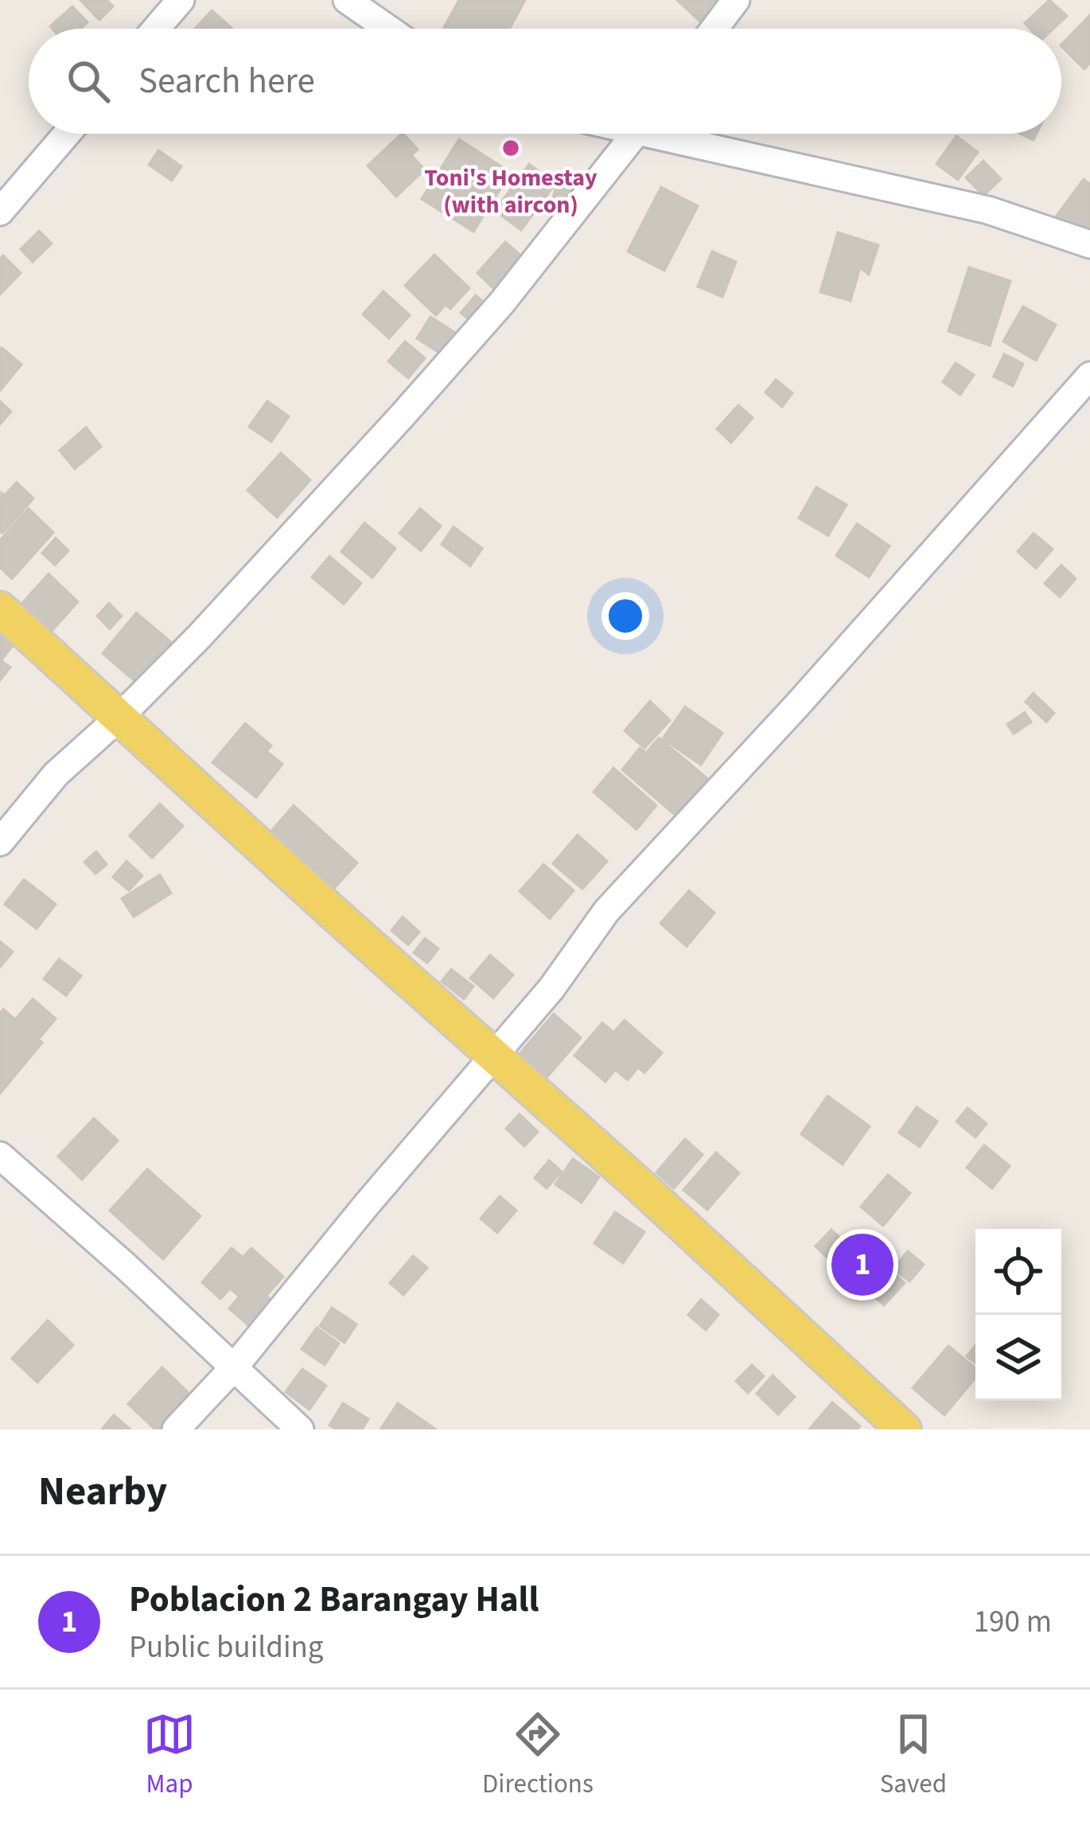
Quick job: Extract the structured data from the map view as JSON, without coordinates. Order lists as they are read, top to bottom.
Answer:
{
  "places": ["Toni's Homestay (with aircon)"],
  "page": {
    "search": "Search here",
    "pins": "1",
    "heading": "Nearby",
    "list": [
      {
        "mark": "1",
        "name": "Poblacion 2 Barangay Hall",
        "note": "Public building",
        "value": "190 m"
      }
    ],
    "nav": ["Map", "Directions", "Saved"]
  }
}
